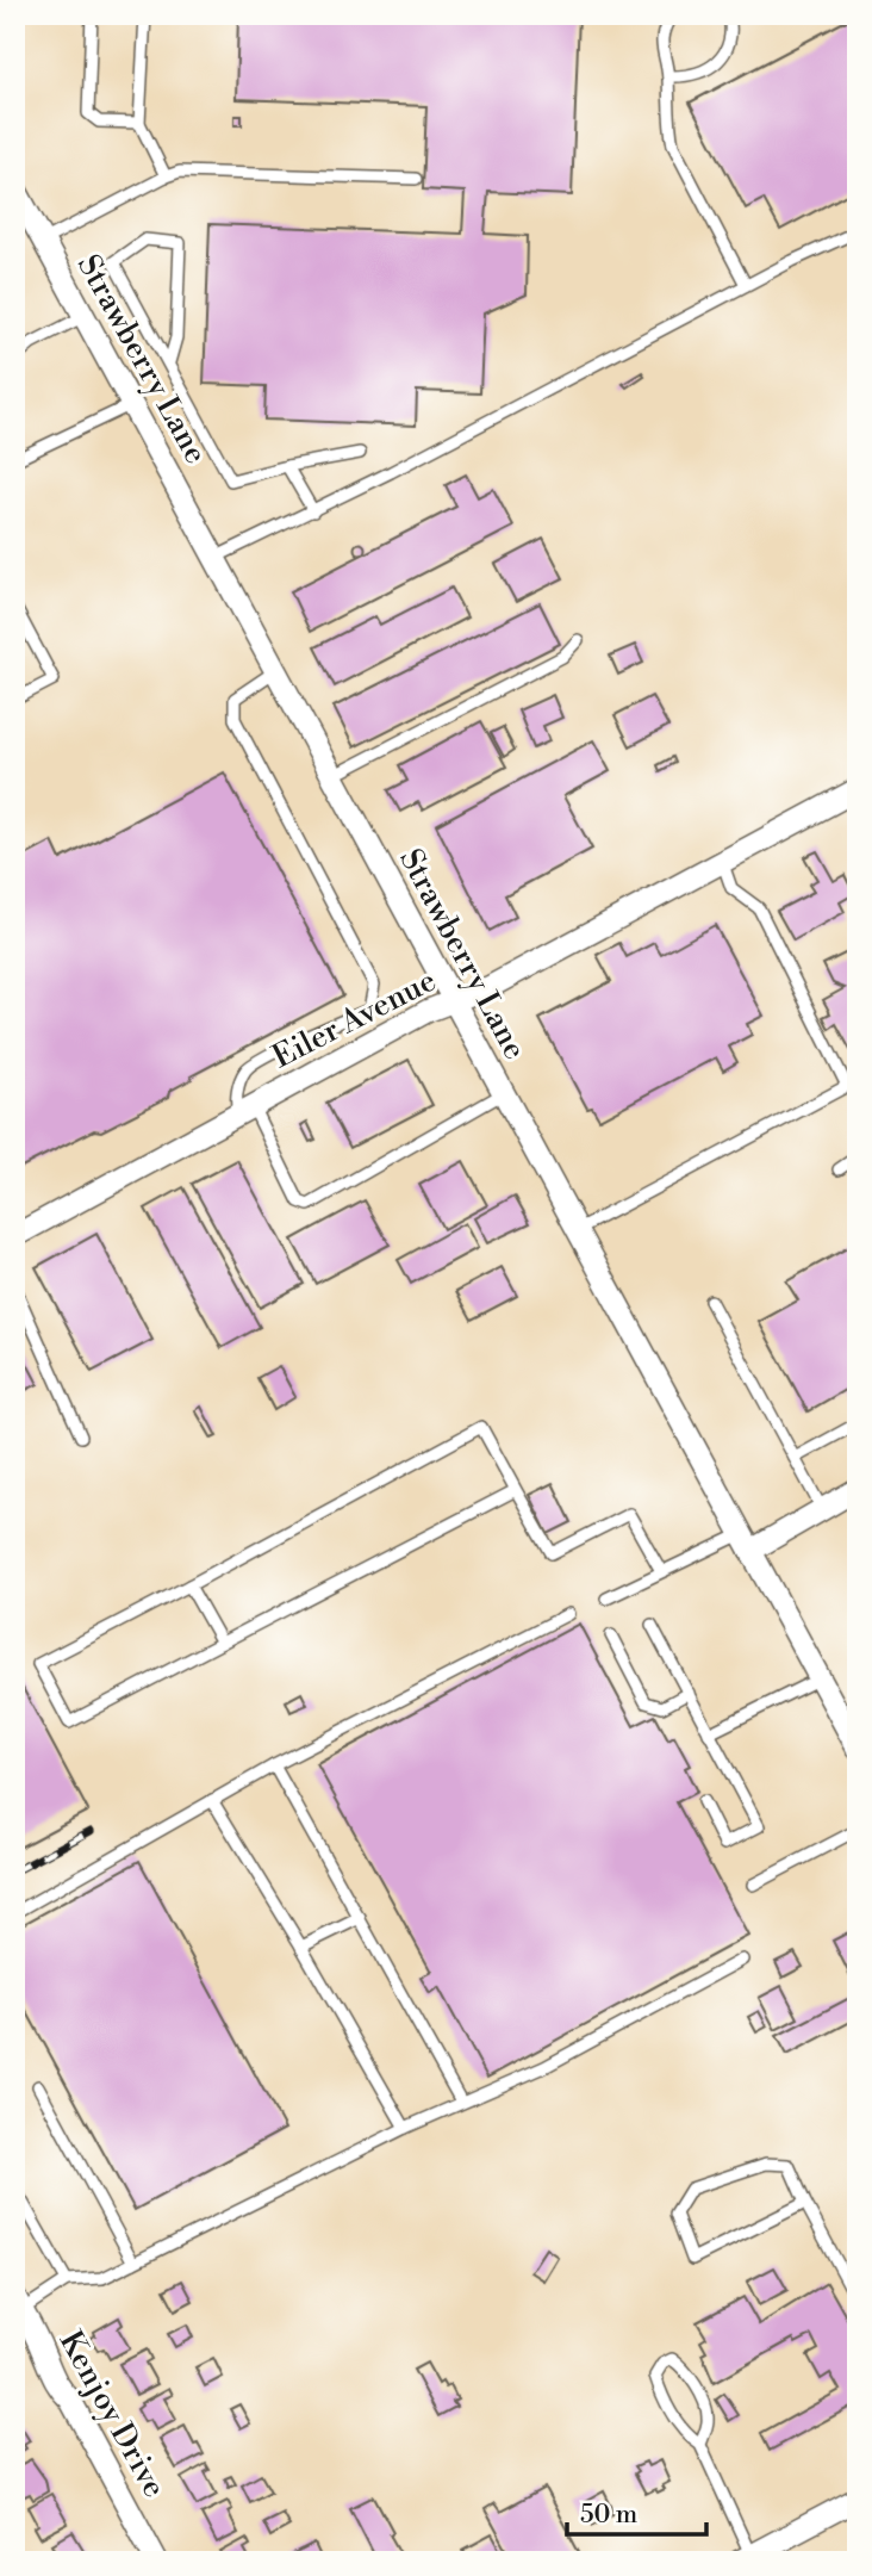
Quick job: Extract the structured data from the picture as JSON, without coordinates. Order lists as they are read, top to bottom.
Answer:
{
  "streets": {
    "street": ["Strawberry Lane", "Eiler Avenue", "Kenjoy Drive"]
  },
  "crossings": [
    ["Strawberry Lane", "Eiler Avenue"]
  ],
  "scale_bar": "50 m"
}
